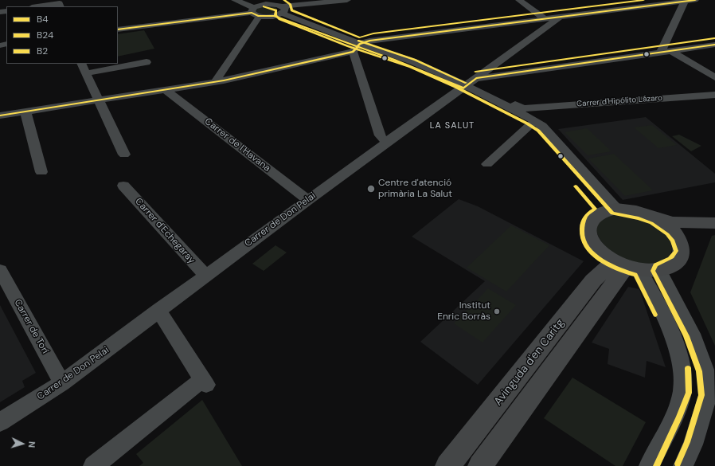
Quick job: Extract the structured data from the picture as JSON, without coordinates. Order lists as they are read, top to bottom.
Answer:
{
  "streets": {
    "street": [
      "Carrer d'Hipólito Lázaro",
      "Carrer de l'Havana",
      "Carrer de Don Pelai",
      "Carrer d'Echegaray",
      "Carrer de Torí",
      "Avinguda d'en Caritg"
    ]
  },
  "crossings": [
    ["Carrer d'Hipólito Lázaro", "Carrer de Don Pelai"],
    ["Carrer de l'Havana", "Carrer de Don Pelai"],
    ["Carrer de Don Pelai", "Carrer d'Echegaray"],
    ["Carrer de Don Pelai", "Carrer de Torí"]
  ],
  "districts": ["LA SALUT"],
  "places": ["Centre d'atenció primària La Salut", "Institut Enric Borràs"],
  "lines": ["transit line B4", "transit line B2", "transit line B24"],
  "legend": ["B4", "B24", "B2"],
  "north": "right"
}
